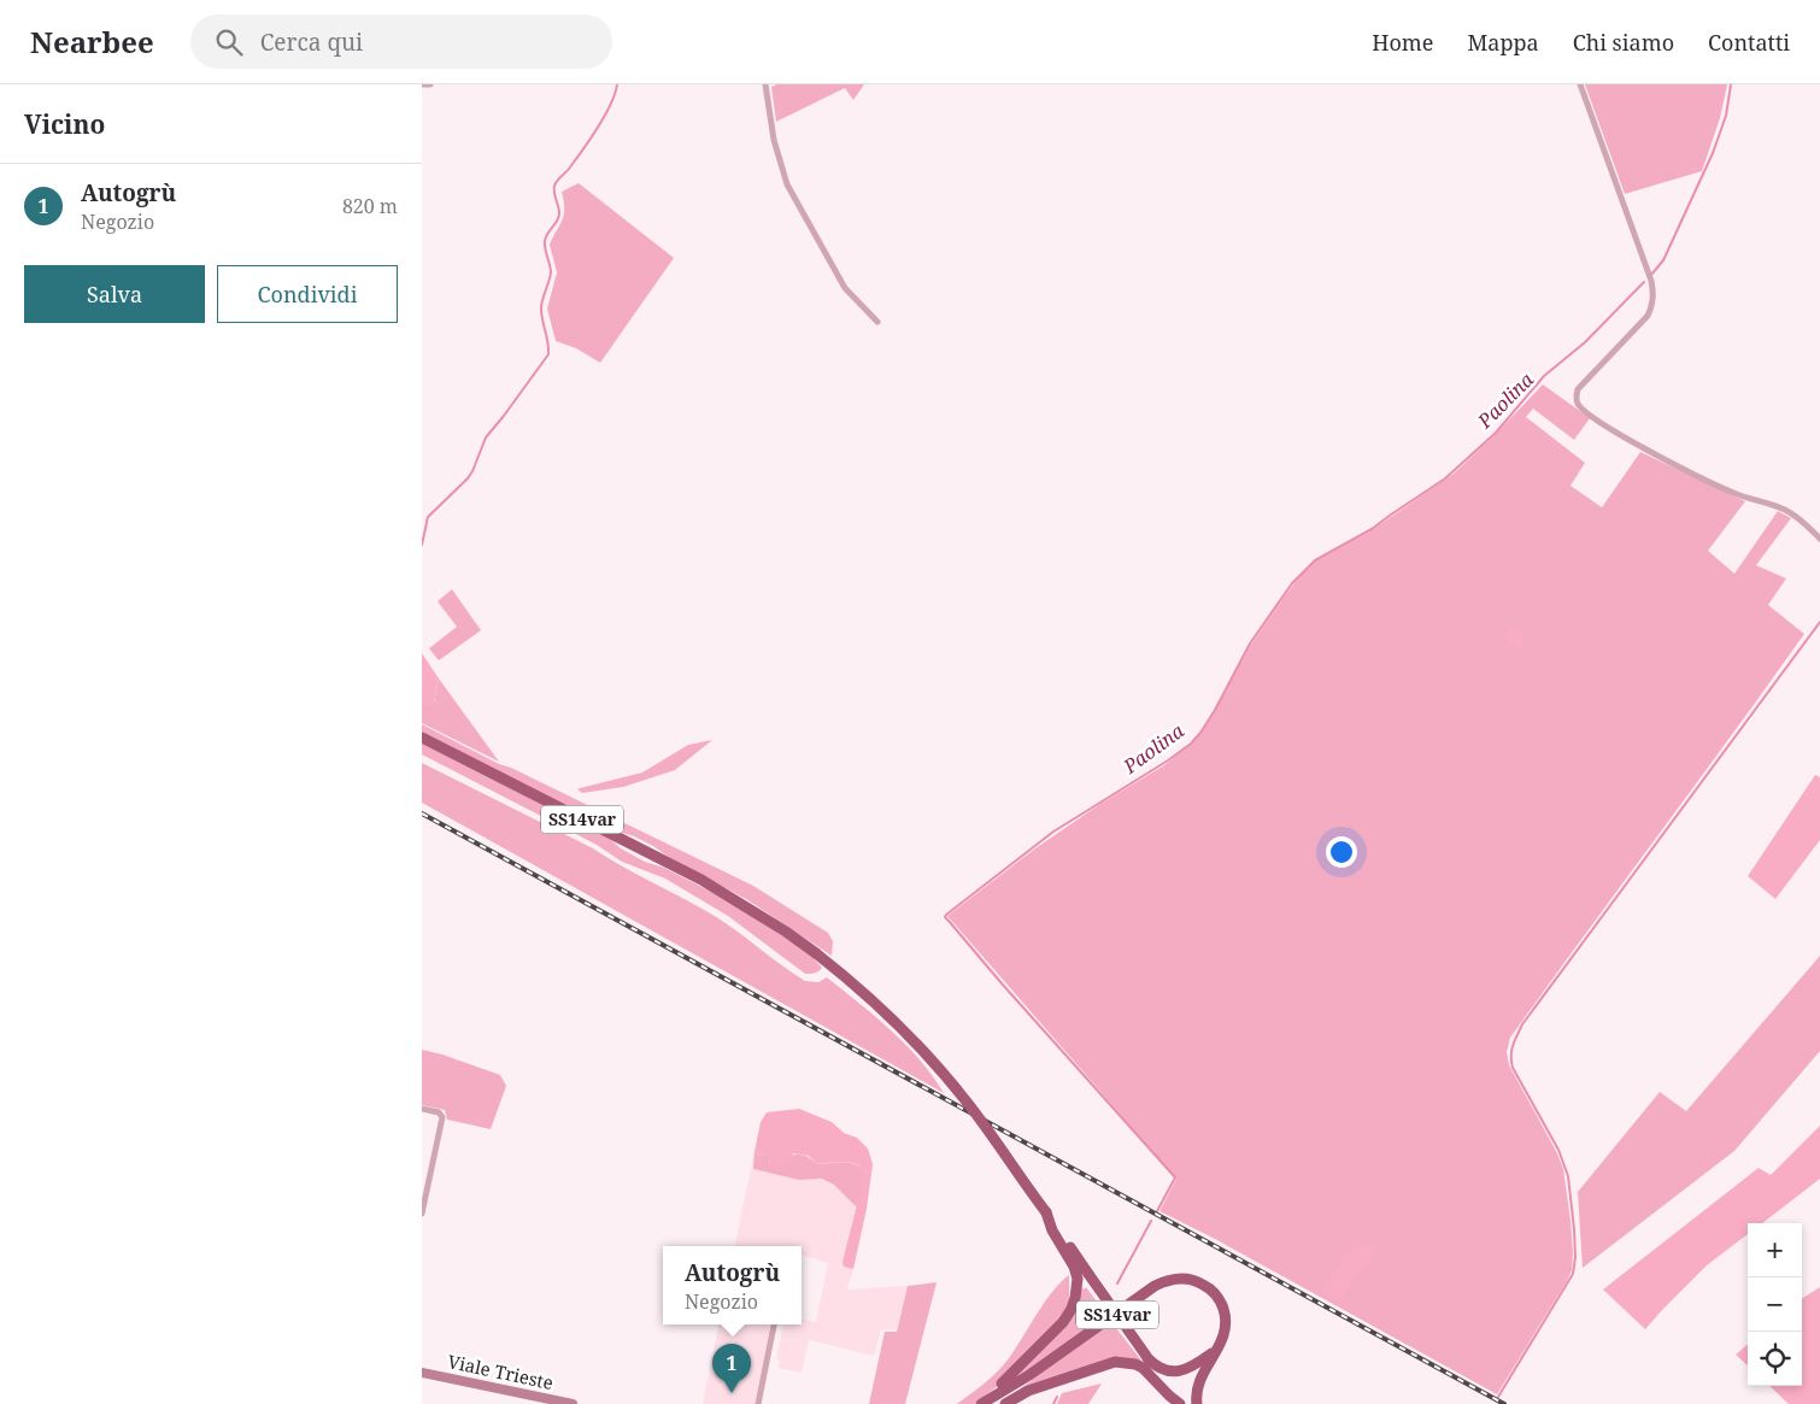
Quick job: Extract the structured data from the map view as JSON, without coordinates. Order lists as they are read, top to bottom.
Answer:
{
  "streets": {
    "highway": ["SS14var"],
    "main road": ["Viale Trieste"]
  },
  "water": ["Paolina"],
  "page": {
    "header": "Nearbee",
    "search": "Cerca qui",
    "nav": [
      "Home",
      "Mappa",
      "Chi siamo",
      "Contatti"
    ],
    "heading": "Vicino",
    "list": [
      {
        "mark": "1",
        "name": "Autogrù",
        "note": "Negozio",
        "value": "820 m"
      }
    ],
    "buttons": ["Salva", "Condividi"],
    "map_buttons": ["+", "−"],
    "popup": ["Autogrù", "Negozio"],
    "pins": "1"
  }
}
